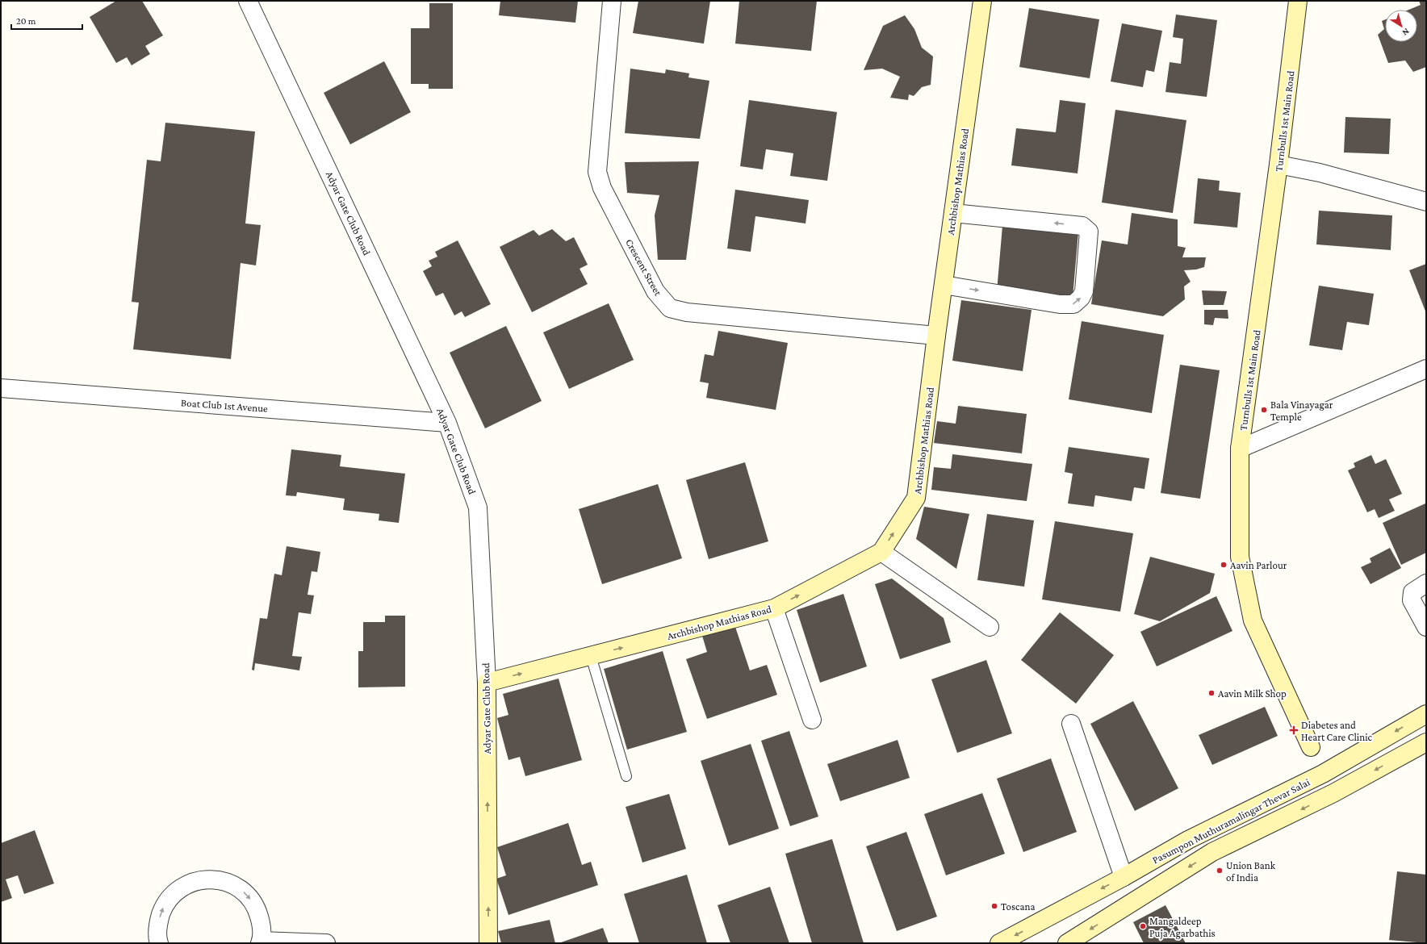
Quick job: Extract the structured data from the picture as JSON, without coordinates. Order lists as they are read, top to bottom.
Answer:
{
  "streets": {
    "street": [
      "Turnbulls 1st Main Road",
      "Archbishop Mathias Road",
      "Adyar Gate Club Road",
      "Crescent Street",
      "Boat Club 1st Avenue",
      "Pasumpon Muthuramalingar Thevar Salai"
    ]
  },
  "crossings": [
    ["Archbishop Mathias Road", "Adyar Gate Club Road"],
    ["Archbishop Mathias Road", "Crescent Street"],
    ["Adyar Gate Club Road", "Boat Club 1st Avenue"]
  ],
  "one_way": ["Archbishop Mathias Road", "Pasumpon Muthuramalingar Thevar Salai"],
  "places": {
    "other": [
      "Bala Vinayagar Temple",
      "Aavin Parlour",
      "Aavin Milk Shop",
      "Union Bank of India",
      "Toscana",
      "Mangaldeep Puja Agarbathis"
    ],
    "health": ["Diabetes and Heart Care Clinic"]
  },
  "scale_bar": "20 m",
  "north": "bottom right"
}
